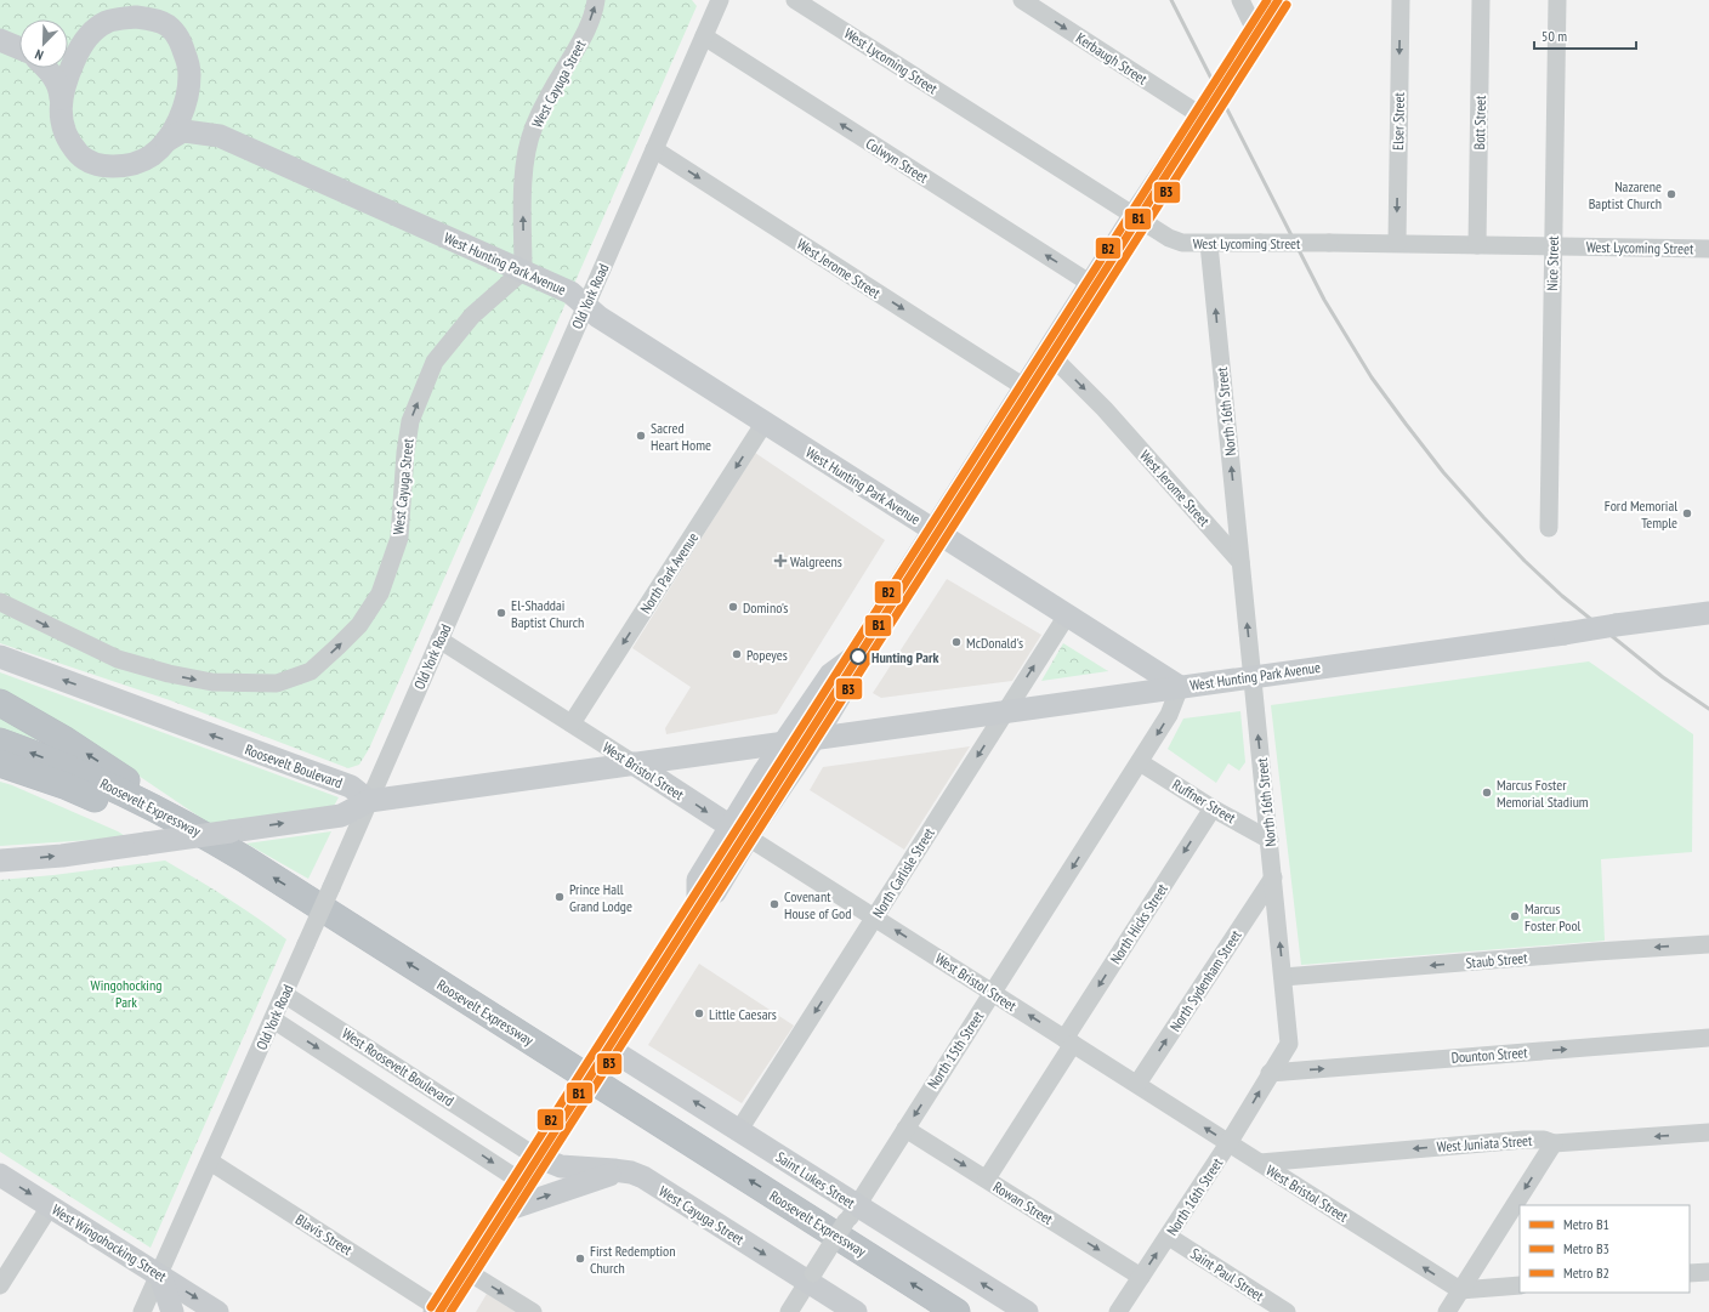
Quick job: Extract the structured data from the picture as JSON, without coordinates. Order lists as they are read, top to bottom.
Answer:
{
  "streets": {
    "highway": ["Roosevelt Expressway"],
    "main road": [
      "West Cayuga Street",
      "West Hunting Park Avenue",
      "Roosevelt Boulevard",
      "West Bristol Street",
      "Saint Lukes Street",
      "West Wingohocking Street"
    ],
    "street": [
      "Kerbaugh Street",
      "West Lycoming Street",
      "Elser Street",
      "Bott Street",
      "Colwyn Street",
      "Nice Street",
      "West Jerome Street",
      "Old York Road",
      "North 16th Street",
      "North Park Avenue",
      "Ruffner Street",
      "North Carlisle Street",
      "North Hicks Street",
      "Staub Street",
      "North Sydenham Street",
      "North 15th Street",
      "Dounton Street",
      "West Roosevelt Boulevard",
      "West Juniata Street",
      "Rowan Street",
      "Blavis Street",
      "Saint Paul Street"
    ]
  },
  "crossings": [
    ["West Lycoming Street", "Elser Street"],
    ["West Lycoming Street", "Bott Street"],
    ["West Lycoming Street", "Nice Street"],
    ["West Lycoming Street", "North 16th Street"],
    ["West Cayuga Street", "West Hunting Park Avenue"],
    ["West Cayuga Street", "North 15th Street"],
    ["West Cayuga Street", "West Roosevelt Boulevard"],
    ["Colwyn Street", "Old York Road"],
    ["West Hunting Park Avenue", "Old York Road"],
    ["West Hunting Park Avenue", "North 16th Street"],
    ["West Hunting Park Avenue", "North Park Avenue"],
    ["West Hunting Park Avenue", "North Carlisle Street"],
    ["West Hunting Park Avenue", "North 15th Street"],
    ["West Jerome Street", "Old York Road"],
    ["West Jerome Street", "North 16th Street"],
    ["Old York Road", "Roosevelt Boulevard"],
    ["Old York Road", "West Bristol Street"],
    ["Old York Road", "West Roosevelt Boulevard"],
    ["Old York Road", "Blavis Street"],
    ["Old York Road", "West Wingohocking Street"],
    ["North 16th Street", "West Bristol Street"],
    ["North 16th Street", "Ruffner Street"],
    ["North 16th Street", "Staub Street"],
    ["North 16th Street", "North Sydenham Street"],
    ["North 16th Street", "Dounton Street"],
    ["North 16th Street", "Rowan Street"],
    ["North 16th Street", "Saint Paul Street"],
    ["North Park Avenue", "West Bristol Street"],
    ["West Bristol Street", "North Carlisle Street"],
    ["West Bristol Street", "North Hicks Street"],
    ["West Bristol Street", "North Sydenham Street"],
    ["West Bristol Street", "North 15th Street"],
    ["West Bristol Street", "West Juniata Street"],
    ["Ruffner Street", "North Hicks Street"],
    ["Ruffner Street", "North 15th Street"],
    ["North Carlisle Street", "Saint Lukes Street"],
    ["North Hicks Street", "Rowan Street"],
    ["North 15th Street", "Saint Lukes Street"],
    ["North 15th Street", "Rowan Street"]
  ],
  "one_way": [
    "Kerbaugh Street",
    "Elser Street",
    "Colwyn Street",
    "West Jerome Street",
    "North 16th Street",
    "North Park Avenue",
    "Roosevelt Boulevard",
    "North Hicks Street",
    "Staub Street",
    "North Sydenham Street",
    "North 15th Street",
    "Dounton Street",
    "West Juniata Street",
    "Saint Lukes Street",
    "Rowan Street",
    "West Wingohocking Street"
  ],
  "parks": ["Wingohocking Park"],
  "places": {
    "other": [
      "Nazarene Baptist Church",
      "Sacred Heart Home",
      "Ford Memorial Temple",
      "Domino's",
      "El-Shaddai Baptist Church",
      "McDonald's",
      "Popeyes",
      "Hunting Park",
      "Marcus Foster Memorial Stadium",
      "Prince Hall Grand Lodge",
      "Covenant House of God",
      "Marcus Foster Pool",
      "Little Caesars",
      "First Redemption Church"
    ],
    "health": ["Walgreens"]
  },
  "lines": ["metro line B1", "metro line B2", "metro line B3"],
  "legend": ["Metro B1", "Metro B3", "Metro B2"],
  "scale_bar": "50 m",
  "north": "bottom left"
}
